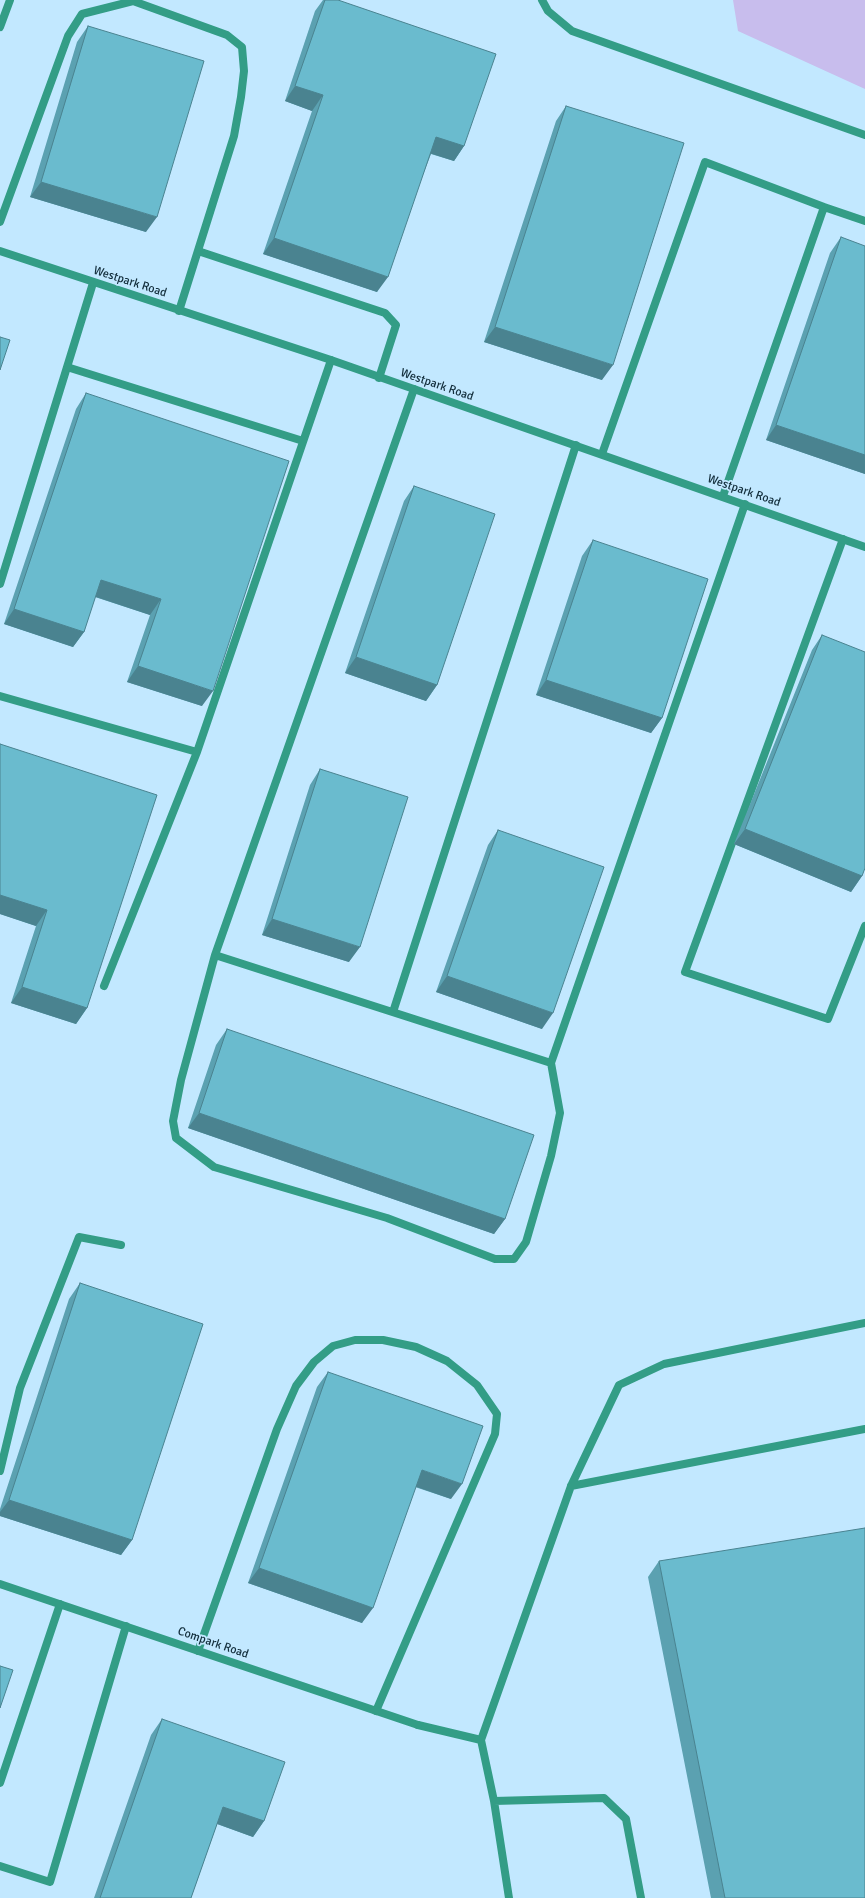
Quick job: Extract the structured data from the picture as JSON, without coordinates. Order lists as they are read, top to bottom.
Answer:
{
  "streets": {
    "street": ["Westpark Road", "Compark Road"]
  }
}
